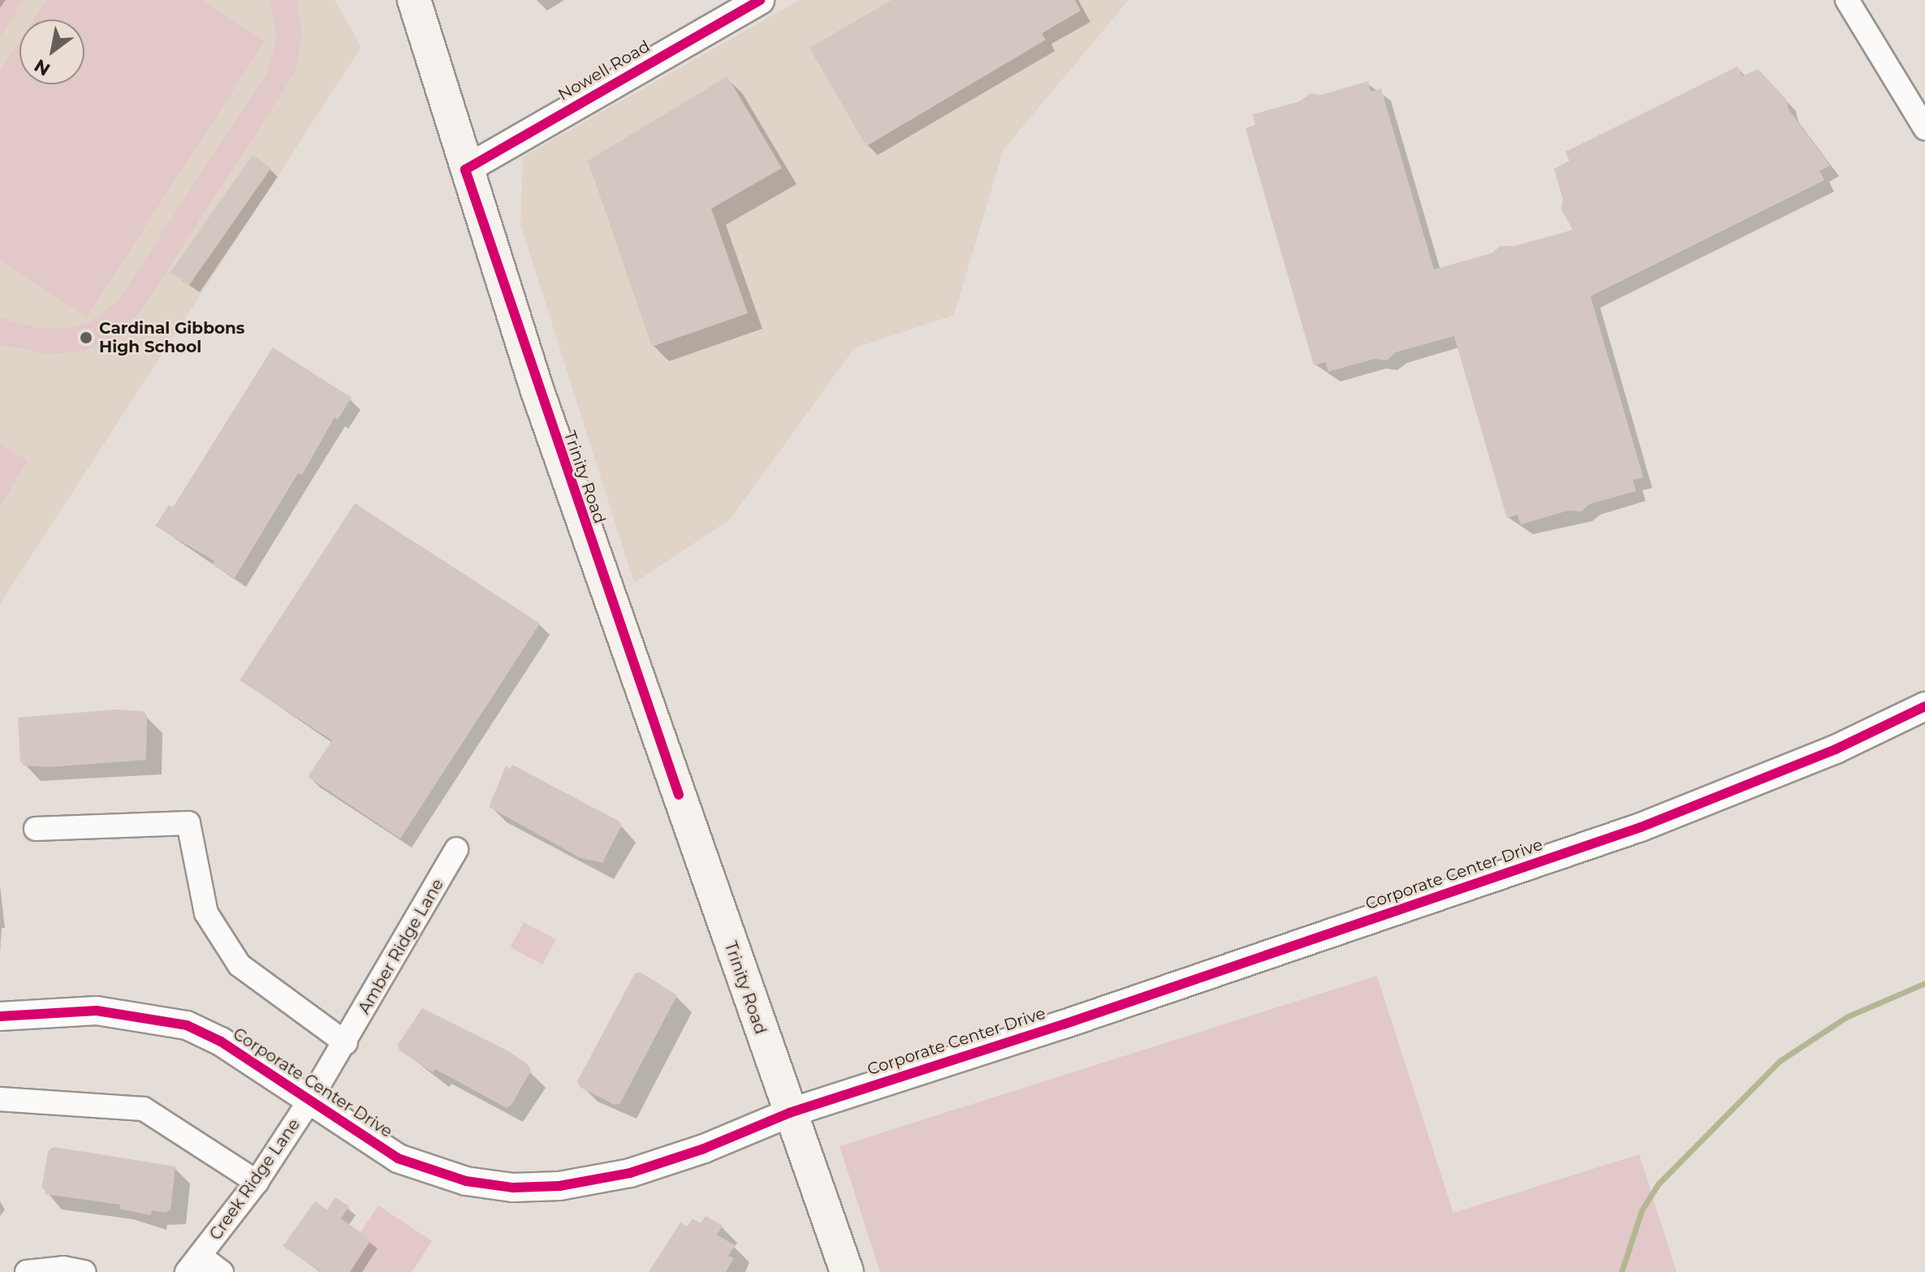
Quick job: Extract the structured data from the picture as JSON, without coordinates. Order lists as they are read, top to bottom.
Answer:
{
  "streets": {
    "main road": ["Trinity Road"],
    "street": [
      "Nowell Road",
      "Corporate Center Drive",
      "Amber Ridge Lane",
      "Creek Ridge Lane"
    ]
  },
  "crossings": [
    ["Nowell Road", "Trinity Road"],
    ["Trinity Road", "Corporate Center Drive"],
    ["Corporate Center Drive", "Amber Ridge Lane"],
    ["Corporate Center Drive", "Creek Ridge Lane"],
    ["Amber Ridge Lane", "Creek Ridge Lane"]
  ],
  "places": ["Cardinal Gibbons High School"],
  "north": "bottom left"
}
